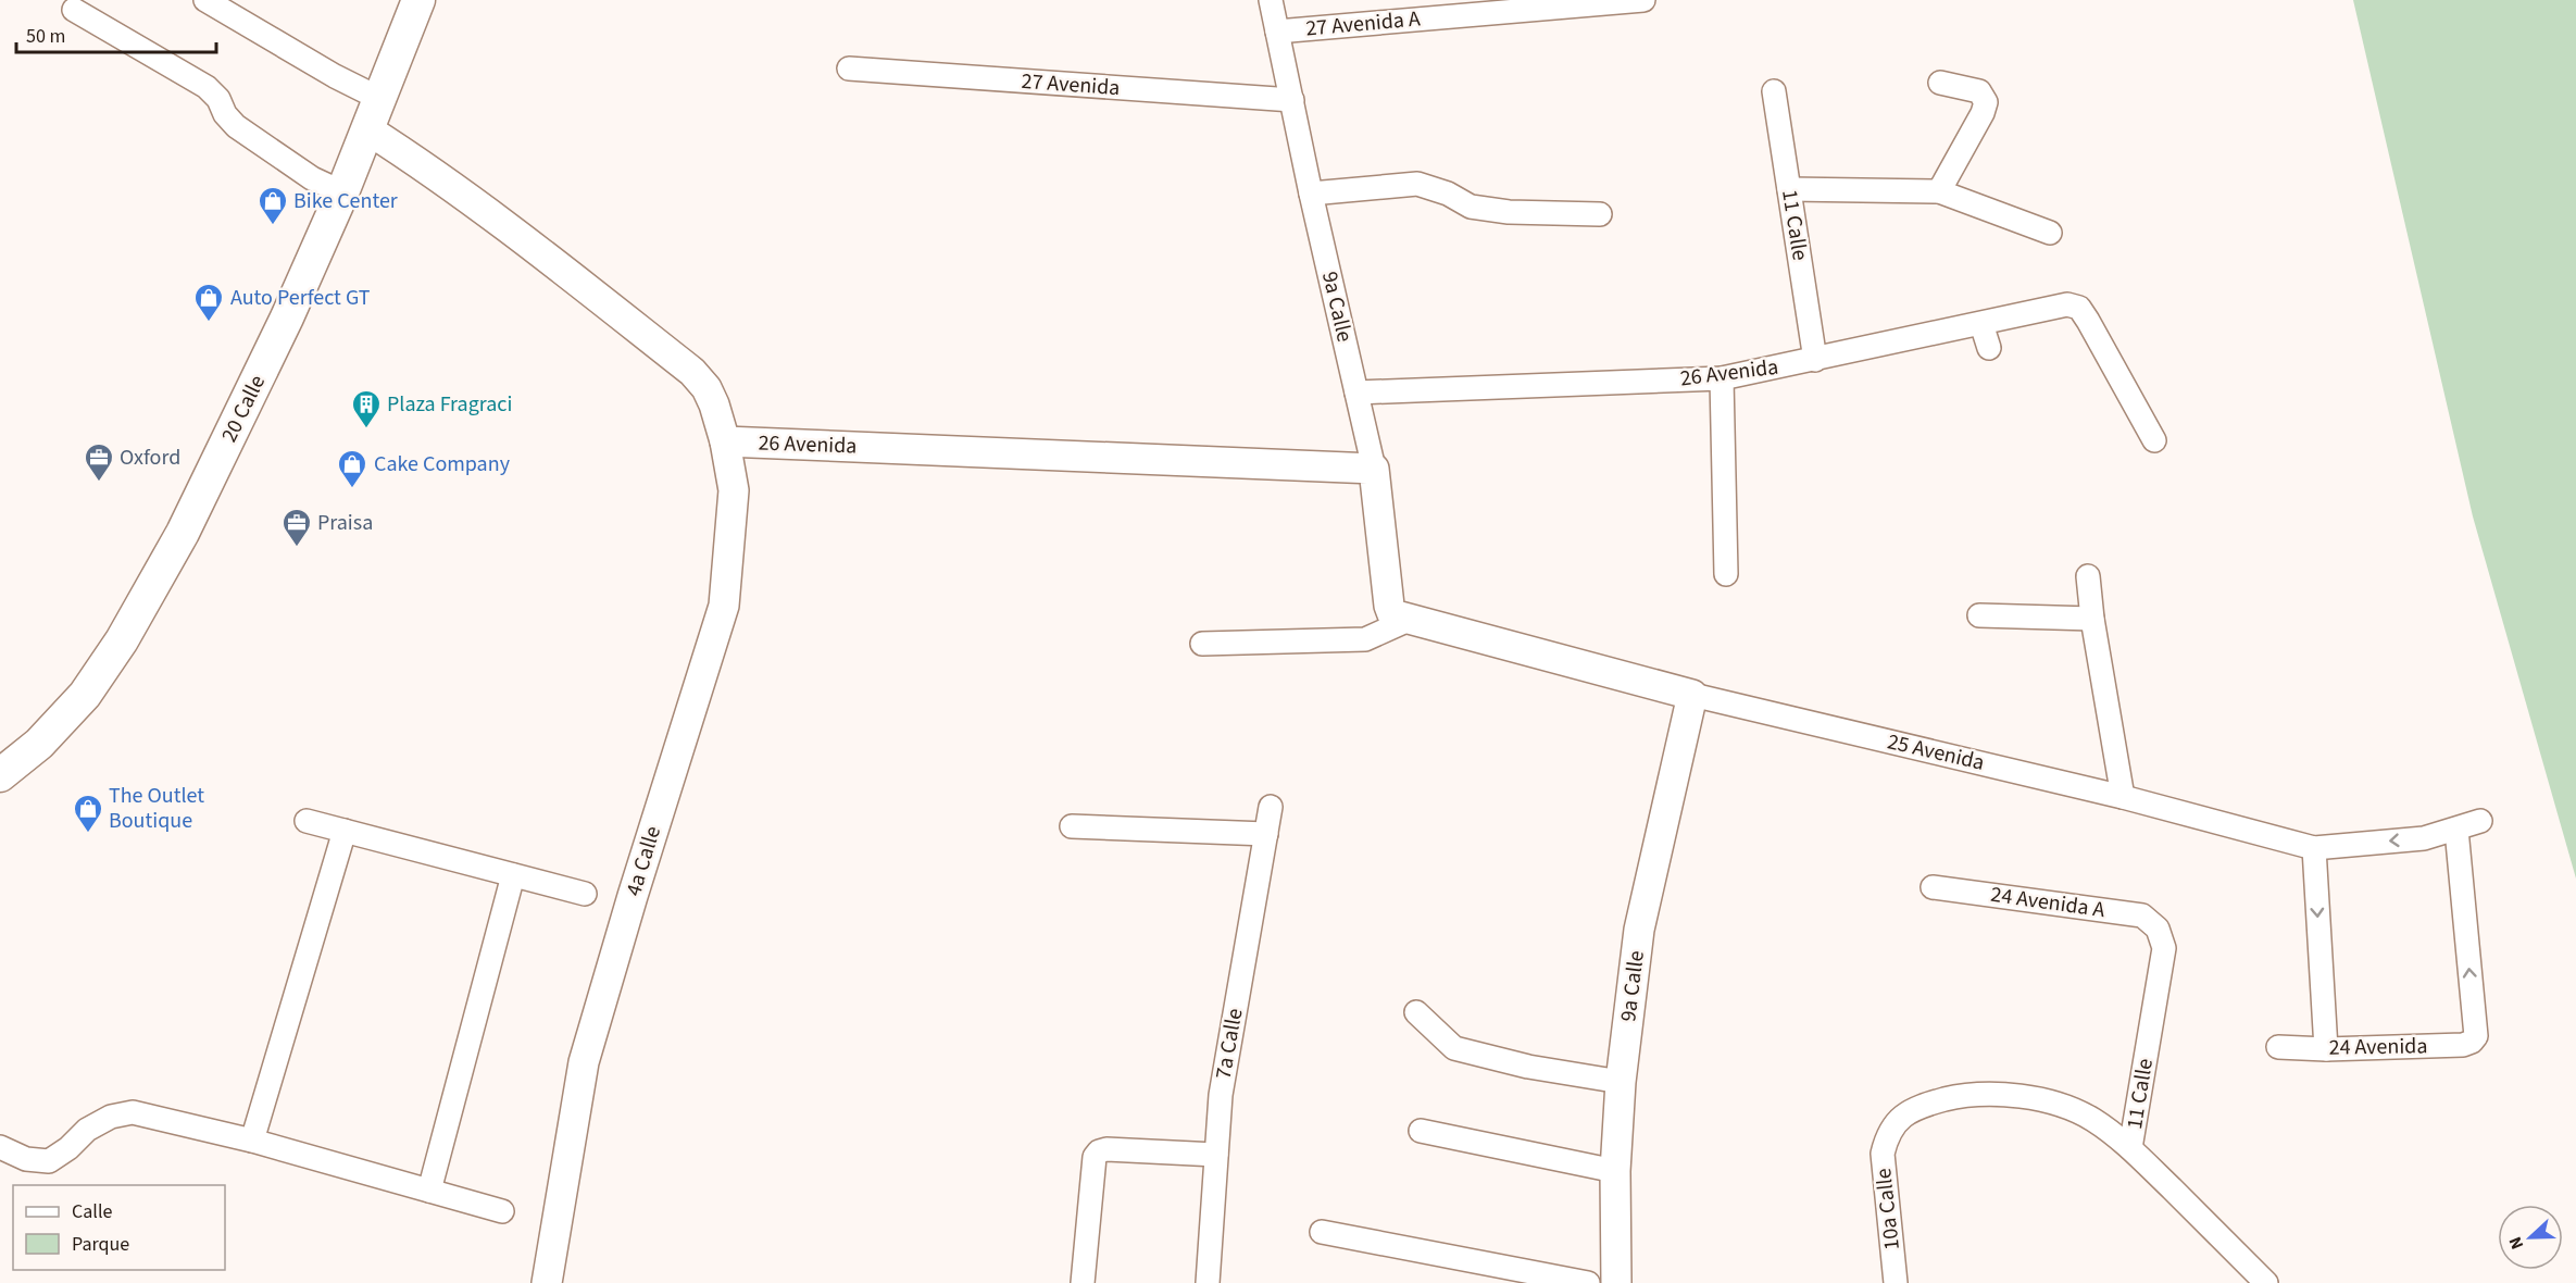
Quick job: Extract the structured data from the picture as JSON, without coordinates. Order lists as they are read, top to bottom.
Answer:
{
  "streets": {
    "main road": ["20 Calle"],
    "street": [
      "27 Avenida A",
      "27 Avenida",
      "11 Calle",
      "9a Calle",
      "26 Avenida",
      "25 Avenida",
      "4a Calle",
      "24 Avenida A",
      "7a Calle",
      "24 Avenida",
      "10a Calle"
    ]
  },
  "crossings": [
    ["27 Avenida A", "9a Calle"],
    ["27 Avenida", "9a Calle"],
    ["11 Calle", "26 Avenida"],
    ["11 Calle", "24 Avenida A"],
    ["11 Calle", "10a Calle"],
    ["9a Calle", "26 Avenida"],
    ["9a Calle", "25 Avenida"],
    ["26 Avenida", "4a Calle"],
    ["25 Avenida", "24 Avenida"]
  ],
  "places": {
    "shop": [
      "Bike Center",
      "Auto Perfect GT",
      "Cake Company",
      "The Outlet Boutique"
    ],
    "building": ["Plaza Fragraci"],
    "office": ["Oxford", "Praisa"]
  },
  "legend": ["Calle", "Parque"],
  "scale_bar": "50 m",
  "north": "left"
}
